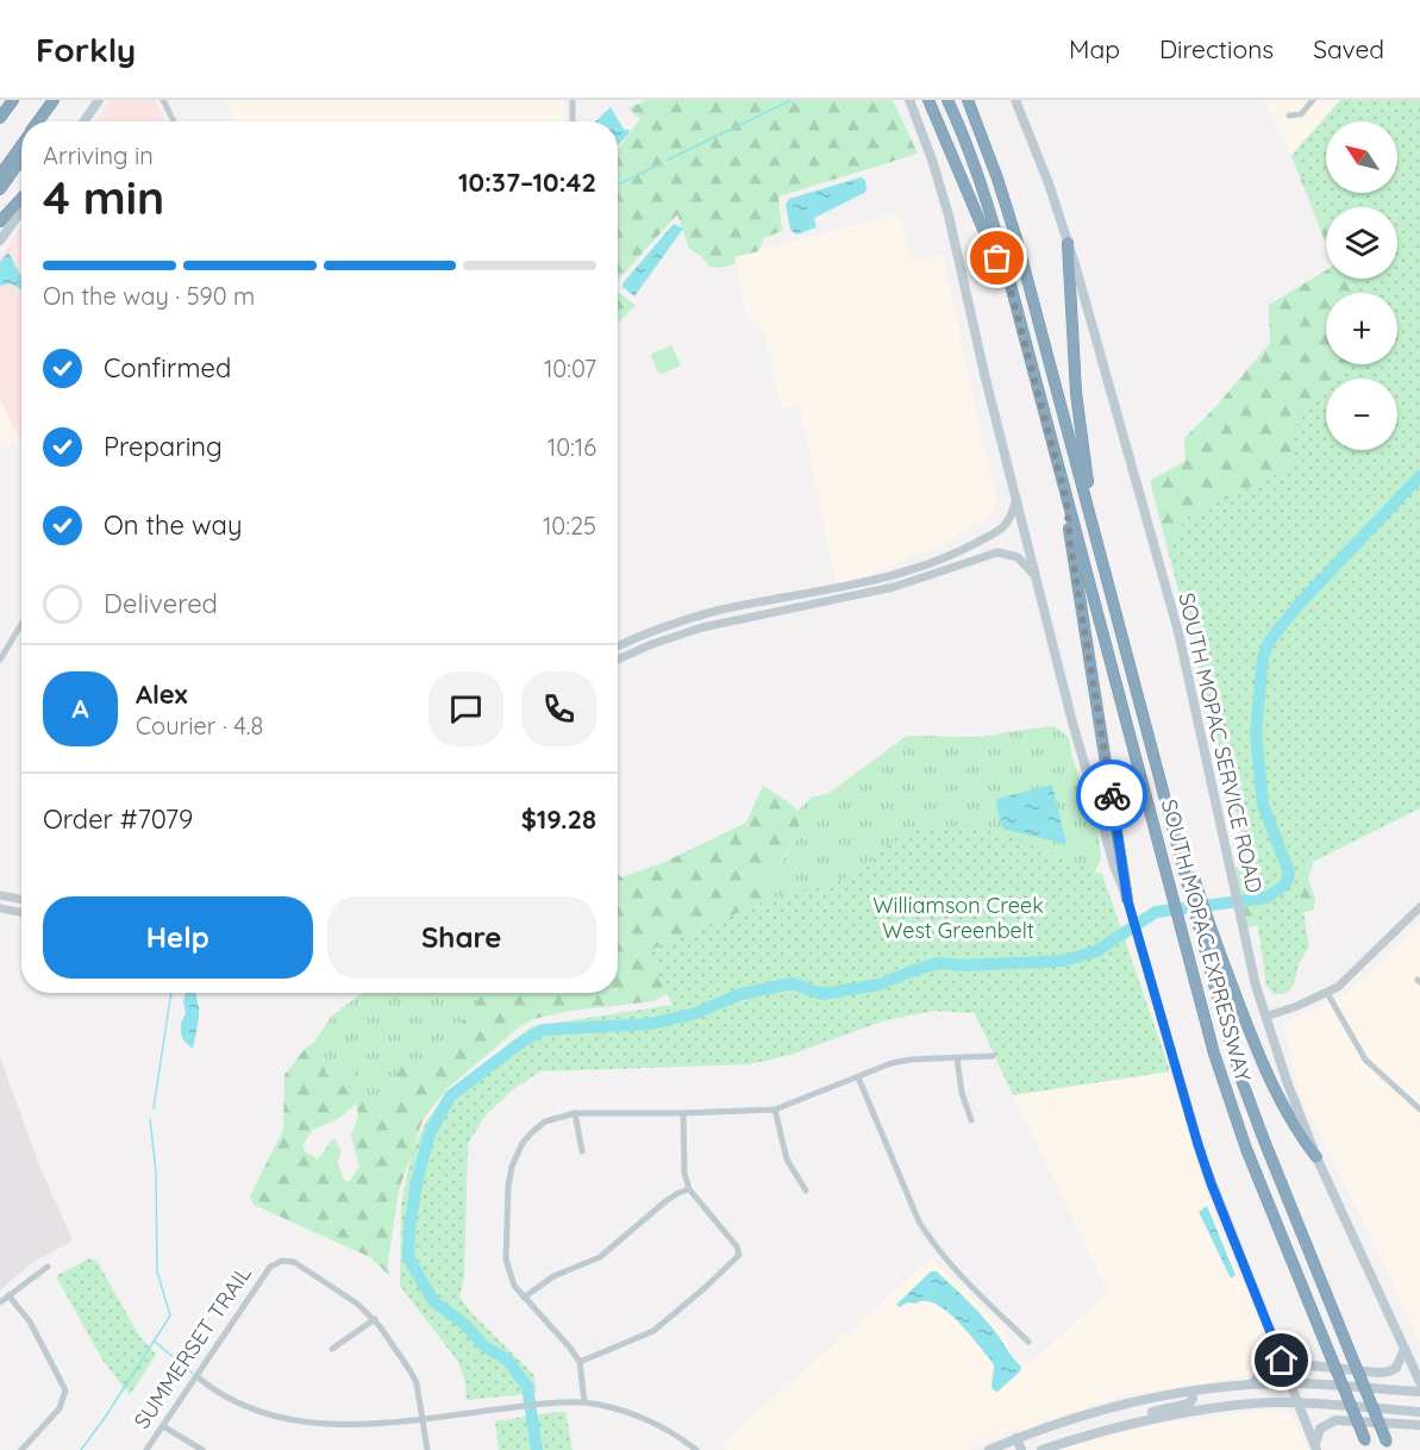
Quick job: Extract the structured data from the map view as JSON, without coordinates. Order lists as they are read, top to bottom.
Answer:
{
  "streets": {
    "highway": ["SOUTH MOPAC EXPRESSWAY"],
    "main road": ["SOUTH MOPAC SERVICE ROAD"],
    "street": ["SUMMERSET TRAIL"]
  },
  "parks": ["Williamson Creek West Greenbelt"],
  "north": "top left",
  "page": {
    "header": "Forkly",
    "nav": ["Map", "Directions", "Saved"],
    "map_buttons": ["+", "−"],
    "heading": ["4 min", "Arriving in", "10:37–10:42"],
    "panel": [
      "Alex",
      "Courier · 4.8",
      "Order #7079",
      "$19.28"
    ],
    "bar": "On the way · 590 m",
    "list": [
      ["Confirmed", "10:07"],
      ["Preparing", "10:16"],
      ["On the way", "10:25"],
      "Delivered"
    ],
    "round": "A",
    "buttons": ["Help", "Share"]
  }
}
